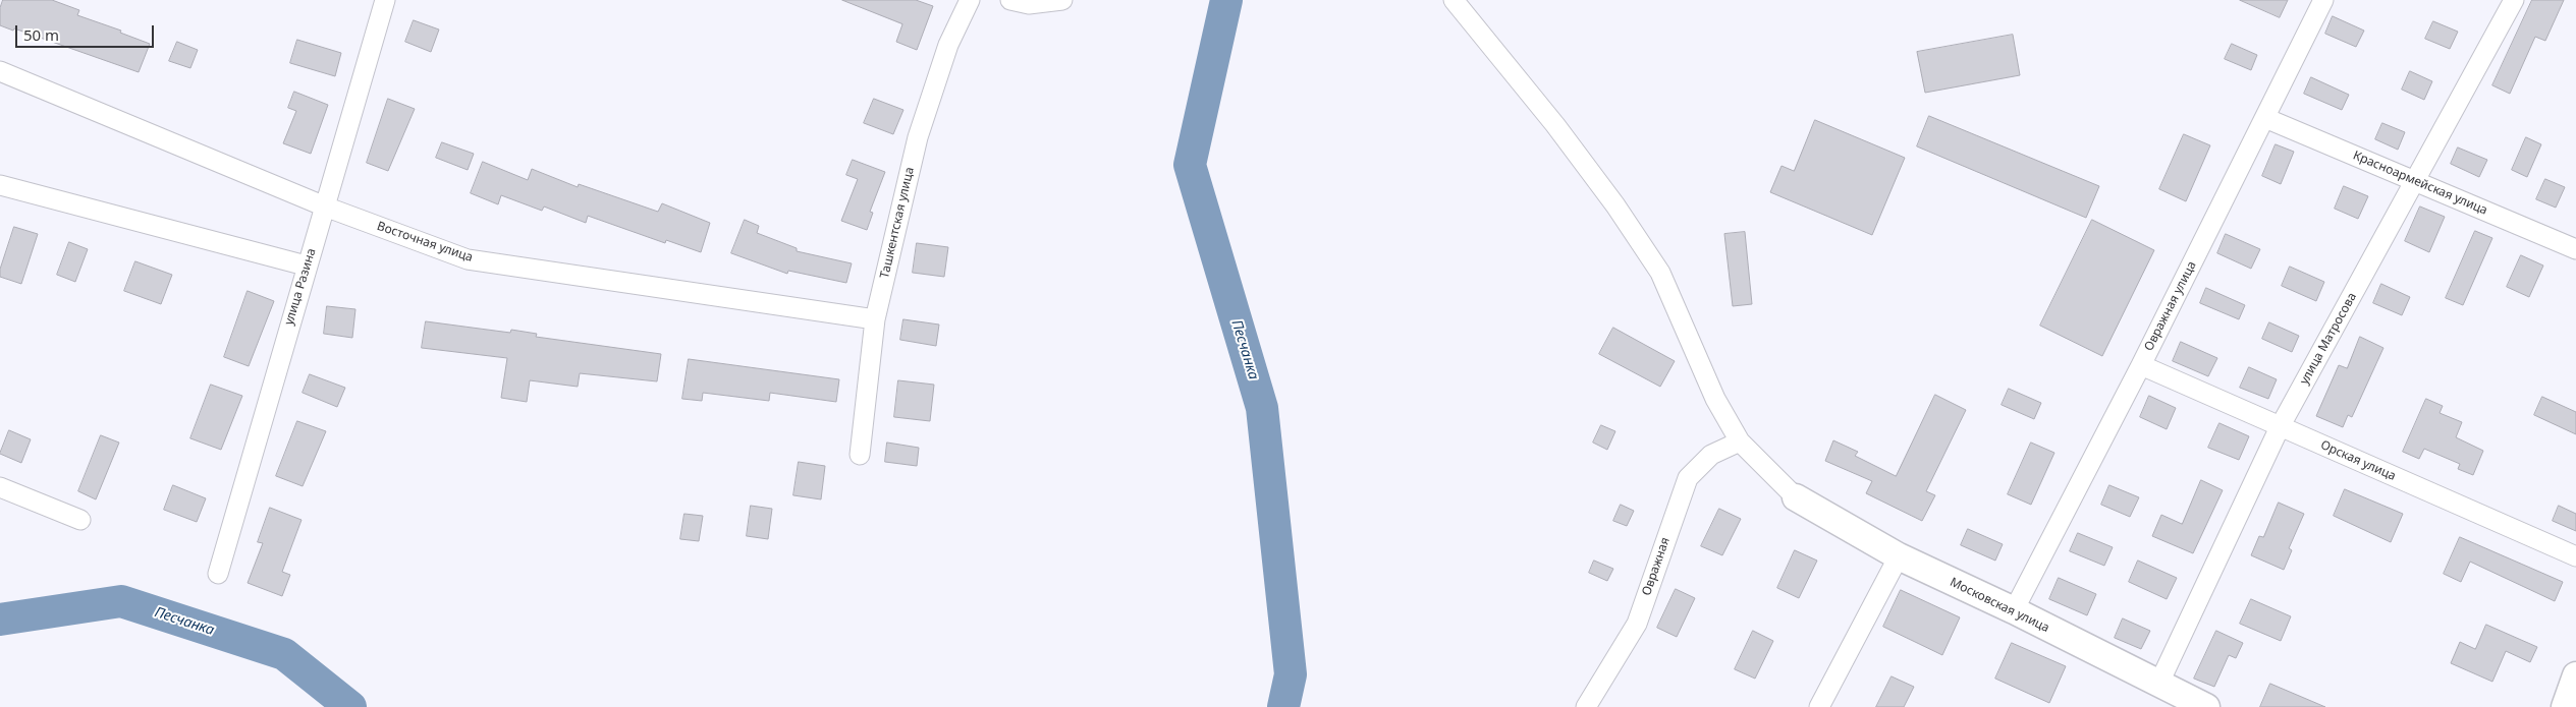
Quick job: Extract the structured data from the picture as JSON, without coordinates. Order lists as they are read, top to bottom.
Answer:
{
  "streets": {
    "street": [
      "Красноармейская улица",
      "Ташкентская улица",
      "Восточная улица",
      "улица Разина",
      "Овражная улица",
      "улица Матросова",
      "Орская улица",
      "Овражная",
      "Московская улица"
    ]
  },
  "crossings": [
    ["Красноармейская улица", "Овражная улица"],
    ["Красноармейская улица", "улица Матросова"],
    ["Ташкентская улица", "Восточная улица"],
    ["Восточная улица", "улица Разина"],
    ["Овражная улица", "Орская улица"],
    ["Овражная улица", "Московская улица"],
    ["улица Матросова", "Орская улица"],
    ["улица Матросова", "Московская улица"]
  ],
  "water": ["Песчанка"],
  "scale_bar": "50 m"
}
